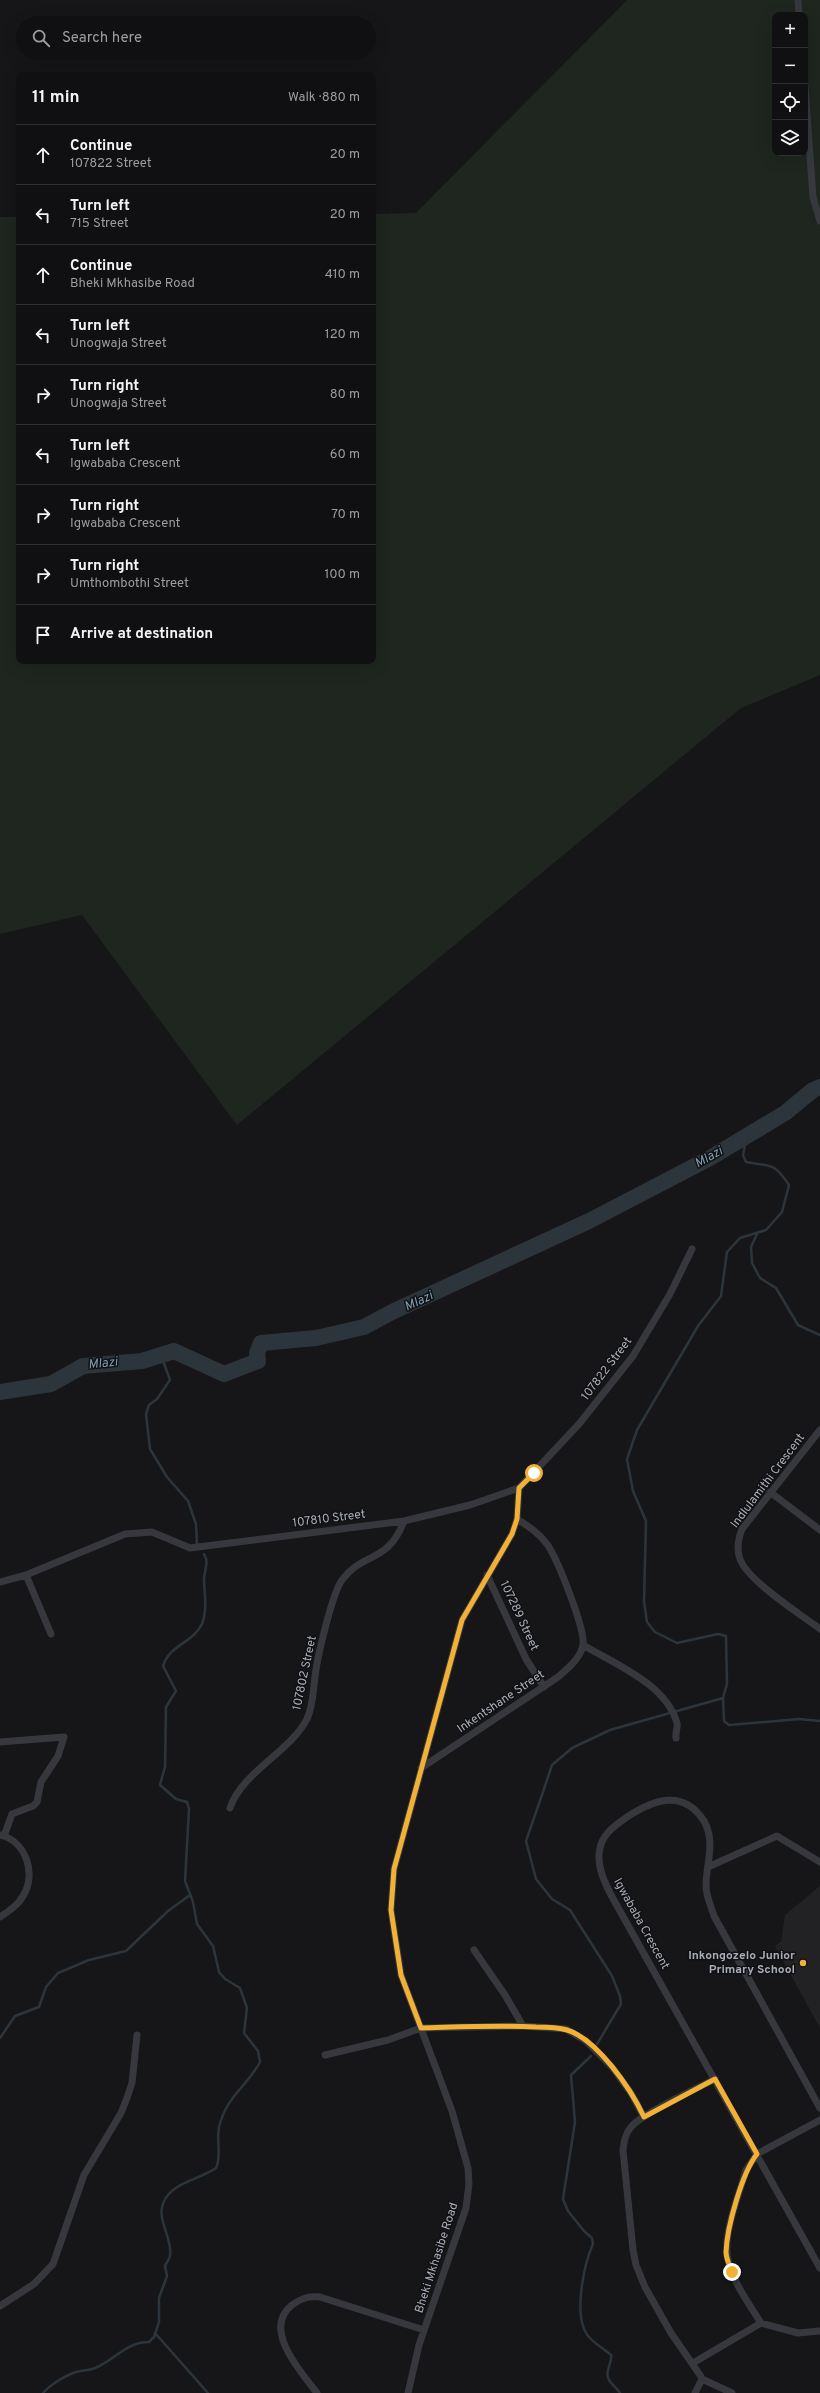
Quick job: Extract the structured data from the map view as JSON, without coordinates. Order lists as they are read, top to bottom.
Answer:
{
  "streets": {
    "street": [
      "107822 Street",
      "Indlulamithi Crescent",
      "107810 Street",
      "107289 Street",
      "107802 Street",
      "Inkentshane Street",
      "Igwababa Crescent",
      "Bheki Mkhasibe Road"
    ]
  },
  "crossings": [
    ["107822 Street", "107810 Street"],
    ["107822 Street", "Bheki Mkhasibe Road"],
    ["107810 Street", "107802 Street"],
    ["107810 Street", "Bheki Mkhasibe Road"],
    ["107289 Street", "Inkentshane Street"],
    ["107289 Street", "Bheki Mkhasibe Road"],
    ["Inkentshane Street", "Bheki Mkhasibe Road"]
  ],
  "water": ["Mlazi"],
  "places": ["Inkongozelo Junior Primary School"],
  "page": {
    "map_buttons": ["+", "−"],
    "search": "Search here",
    "heading": ["11 min", "Walk · 880 m"],
    "list": [
      ["Continue", "107822 Street", "20 m"],
      ["Turn left", "715 Street", "20 m"],
      ["Continue", "Bheki Mkhasibe Road", "410 m"],
      ["Turn left", "Unogwaja Street", "120 m"],
      ["Turn right", "Unogwaja Street", "80 m"],
      ["Turn left", "Igwababa Crescent", "60 m"],
      ["Turn right", "Igwababa Crescent", "70 m"],
      ["Turn right", "Umthombothi Street", "100 m"],
      "Arrive at destination"
    ]
  }
}
